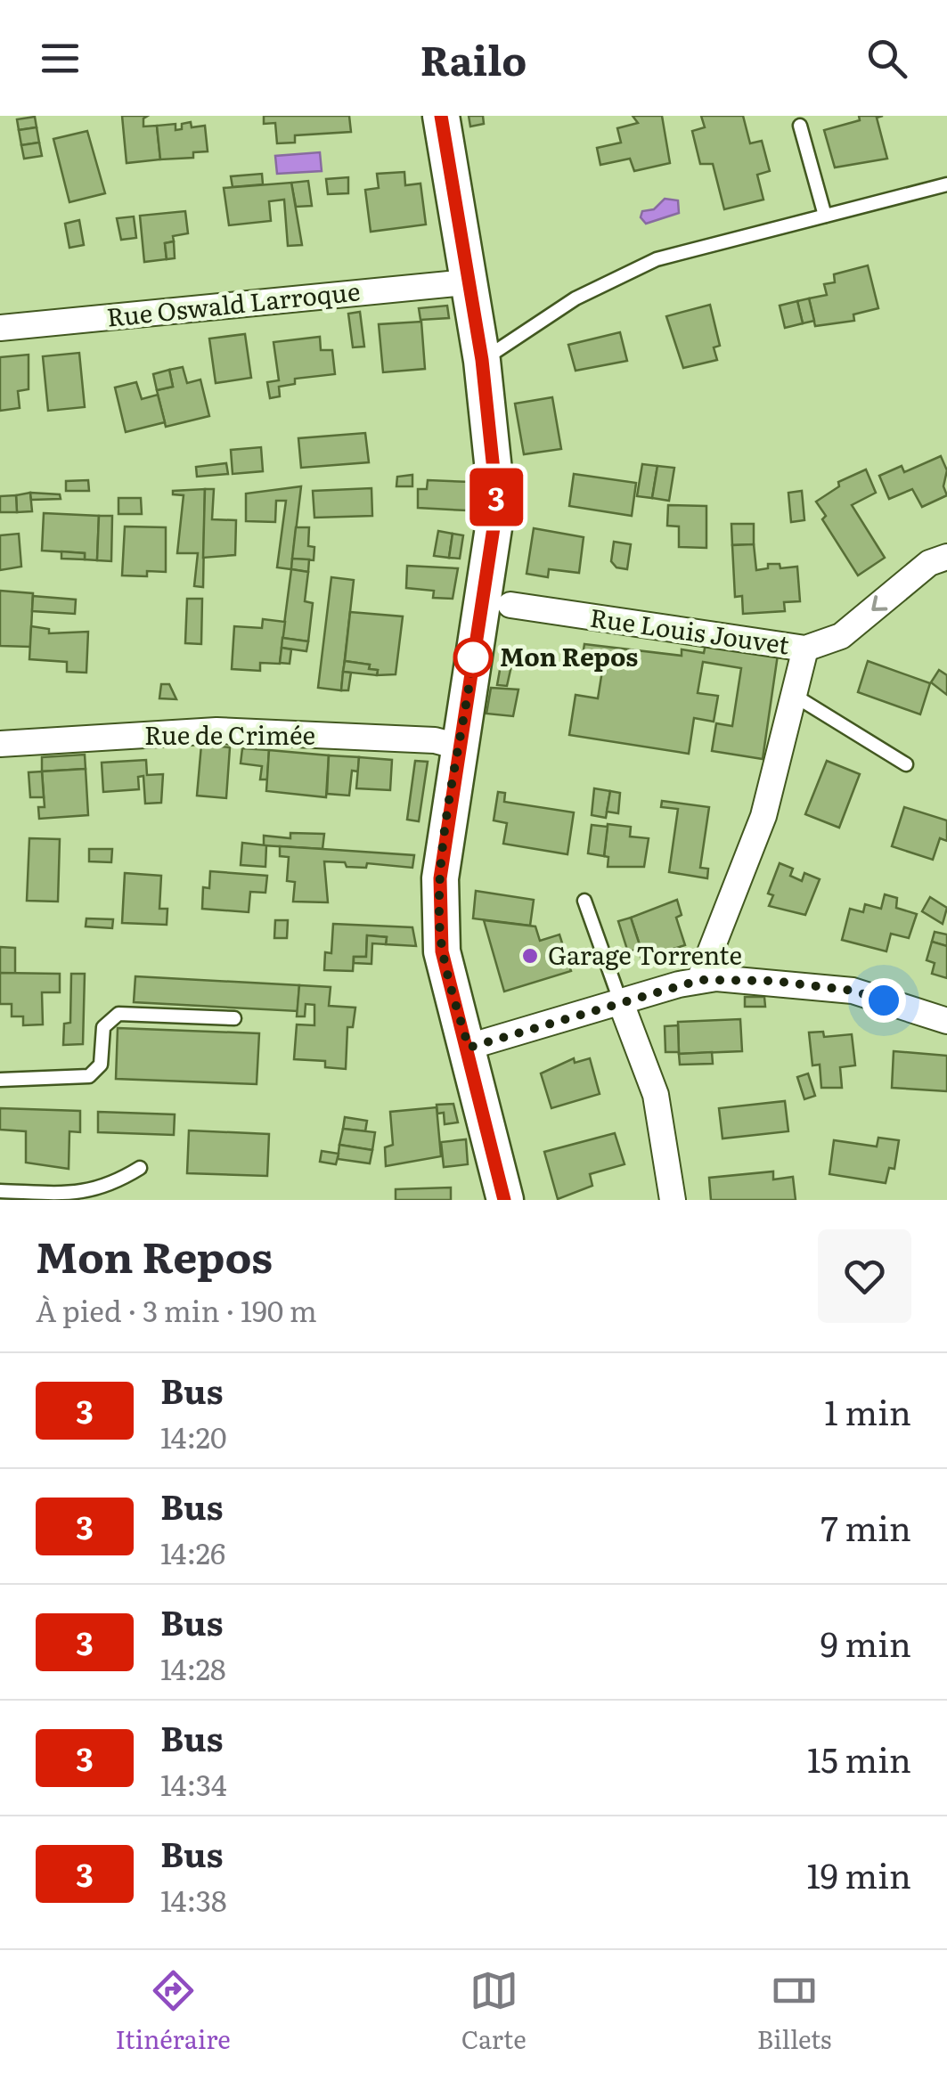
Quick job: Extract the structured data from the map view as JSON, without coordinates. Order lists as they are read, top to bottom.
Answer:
{
  "streets": {
    "street": ["Rue Oswald Larroque", "Rue Louis Jouvet", "Rue de Crimée"]
  },
  "one_way": ["Rue Louis Jouvet"],
  "places": ["Mon Repos", "Garage Torrente"],
  "lines": ["bus line 3"],
  "page": {
    "header": "Railo",
    "on_map": "3",
    "heading": ["Mon Repos", "À pied · 3 min · 190 m"],
    "list": [
      {
        "mark": "3",
        "name": "Bus",
        "note": "14:20",
        "value": "1 min"
      },
      {
        "mark": "3",
        "name": "Bus",
        "note": "14:26",
        "value": "7 min"
      },
      {
        "mark": "3",
        "name": "Bus",
        "note": "14:28",
        "value": "9 min"
      },
      {
        "mark": "3",
        "name": "Bus",
        "note": "14:34",
        "value": "15 min"
      },
      {
        "mark": "3",
        "name": "Bus",
        "note": "14:38",
        "value": "19 min"
      }
    ],
    "tabs": ["Itinéraire", "Carte", "Billets"]
  }
}
